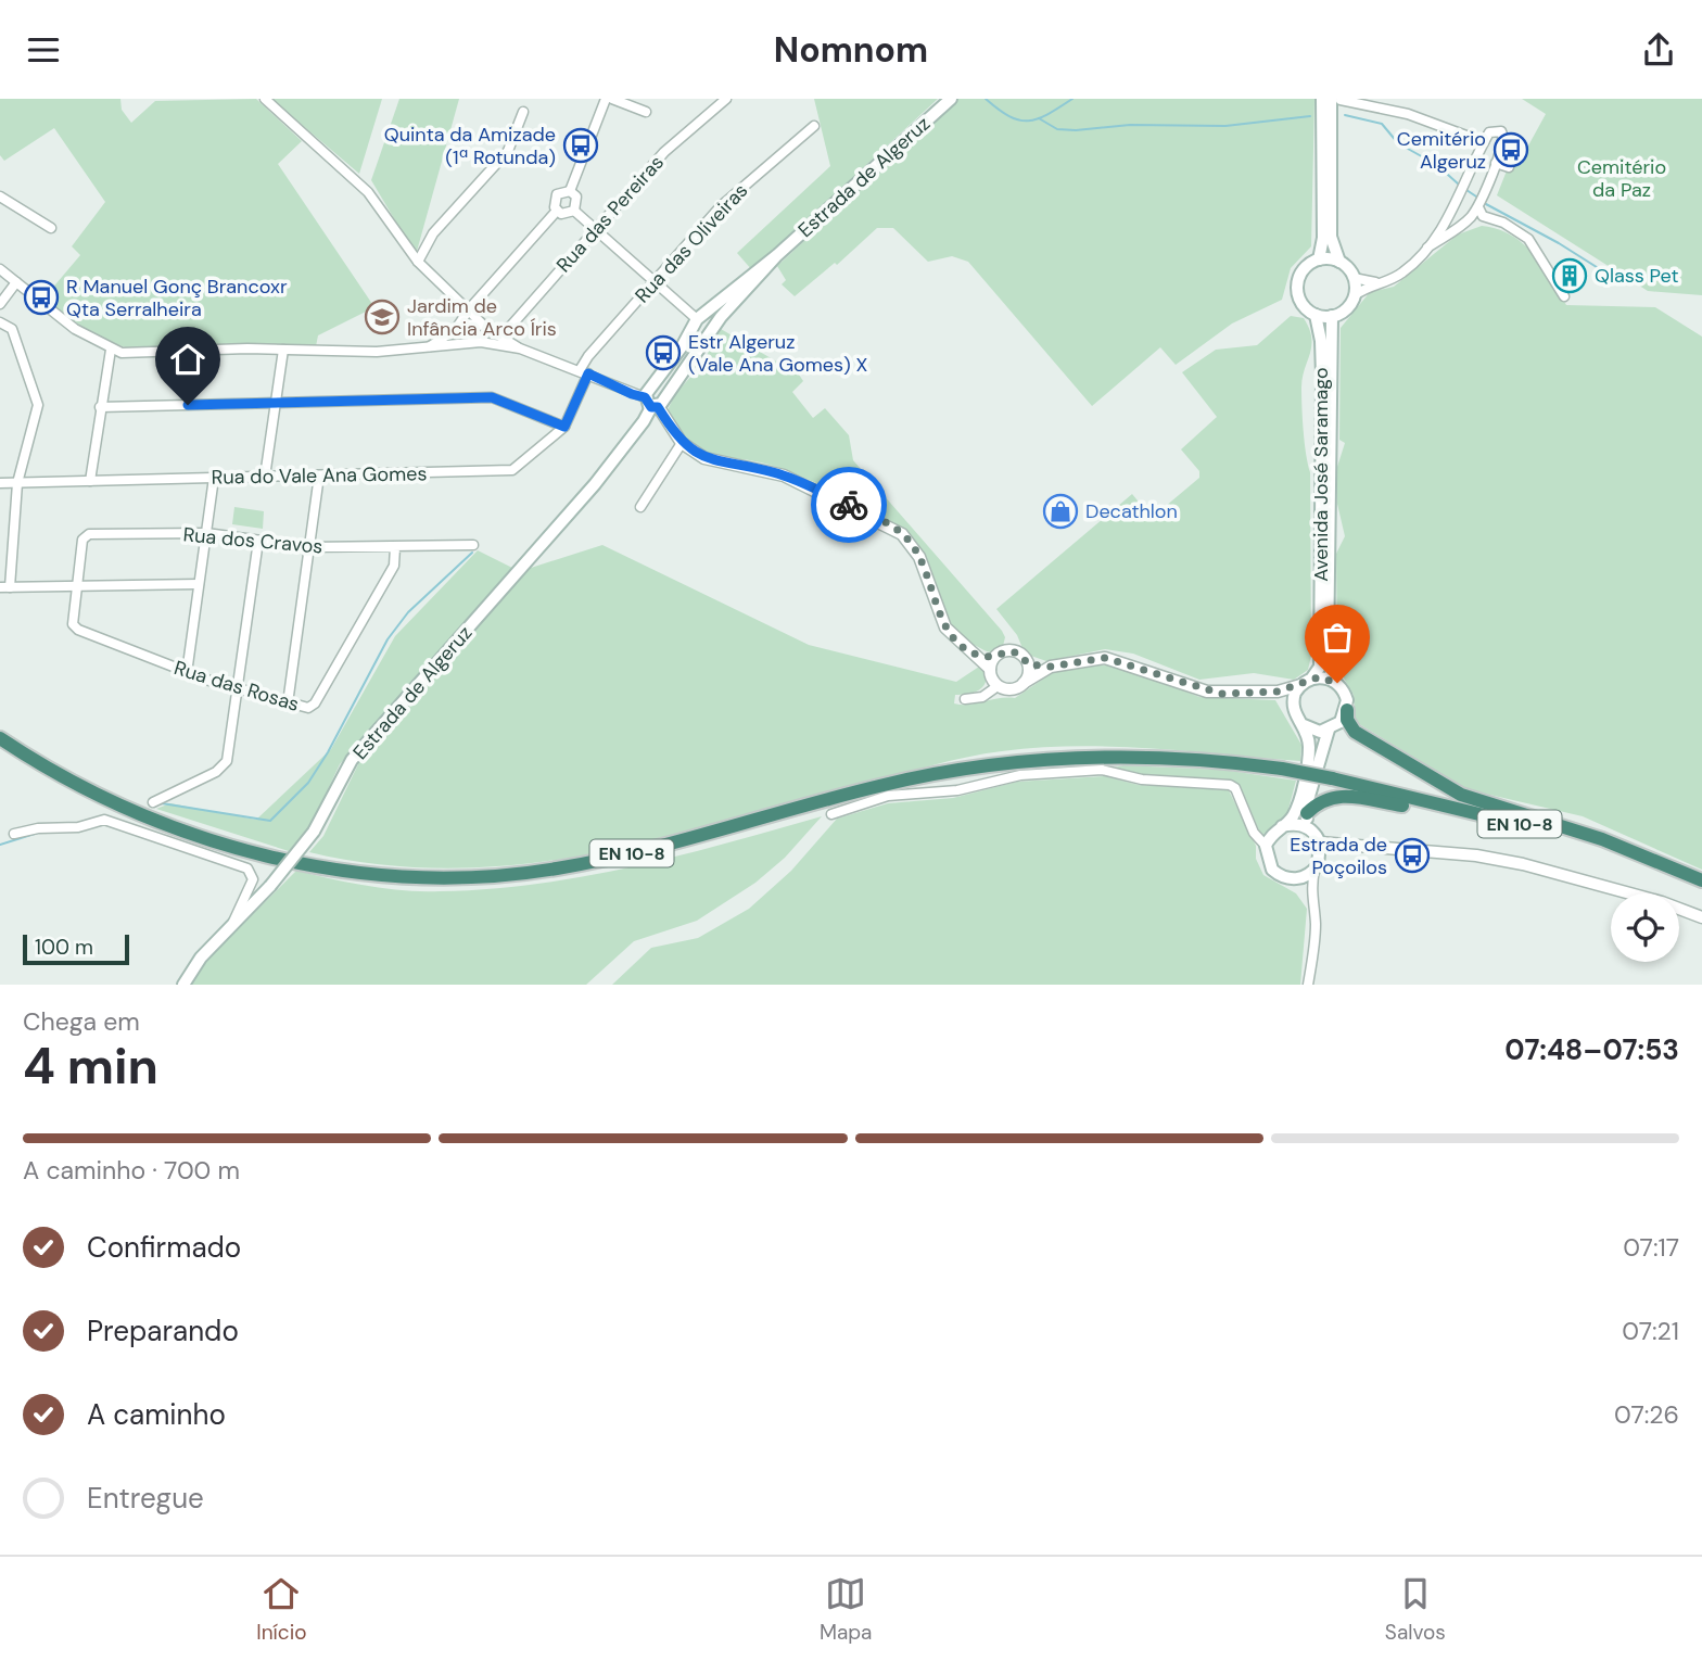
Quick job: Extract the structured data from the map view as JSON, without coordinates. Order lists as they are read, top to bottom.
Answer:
{
  "streets": {
    "highway": ["EN 10-8"],
    "main road": ["Estrada de Algeruz", "Avenida José Saramago"],
    "street": [
      "Rua das Pereiras",
      "Rua das Oliveiras",
      "Rua do Vale Ana Gomes",
      "Rua dos Cravos",
      "Rua das Rosas"
    ]
  },
  "crossings": [
    ["Rua das Oliveiras", "Rua do Vale Ana Gomes"],
    ["Rua dos Cravos", "Rua das Rosas"]
  ],
  "parks": ["Cemitério da Paz"],
  "places": {
    "bus stop": [
      "Quinta da Amizade (1ª Rotunda)",
      "Cemitério Algeruz",
      "R Manuel Gonç Brancoxr Qta Serralheira",
      "Estr Algeruz (Vale Ana Gomes) X",
      "Estrada de Poçoilos"
    ],
    "building": ["Qlass Pet"],
    "school or university": ["Jardim de Infância Arco Íris"],
    "shop": ["Decathlon"]
  },
  "scale_bar": "100 m",
  "page": {
    "header": "Nomnom",
    "scale": "100 m",
    "heading": ["4 min", "Chega em", "07:48–07:53"],
    "bar": "A caminho · 700 m",
    "list": [
      ["Confirmado", "07:17"],
      ["Preparando", "07:21"],
      ["A caminho", "07:26"],
      "Entregue"
    ],
    "tabs": ["Início", "Mapa", "Salvos"]
  }
}
